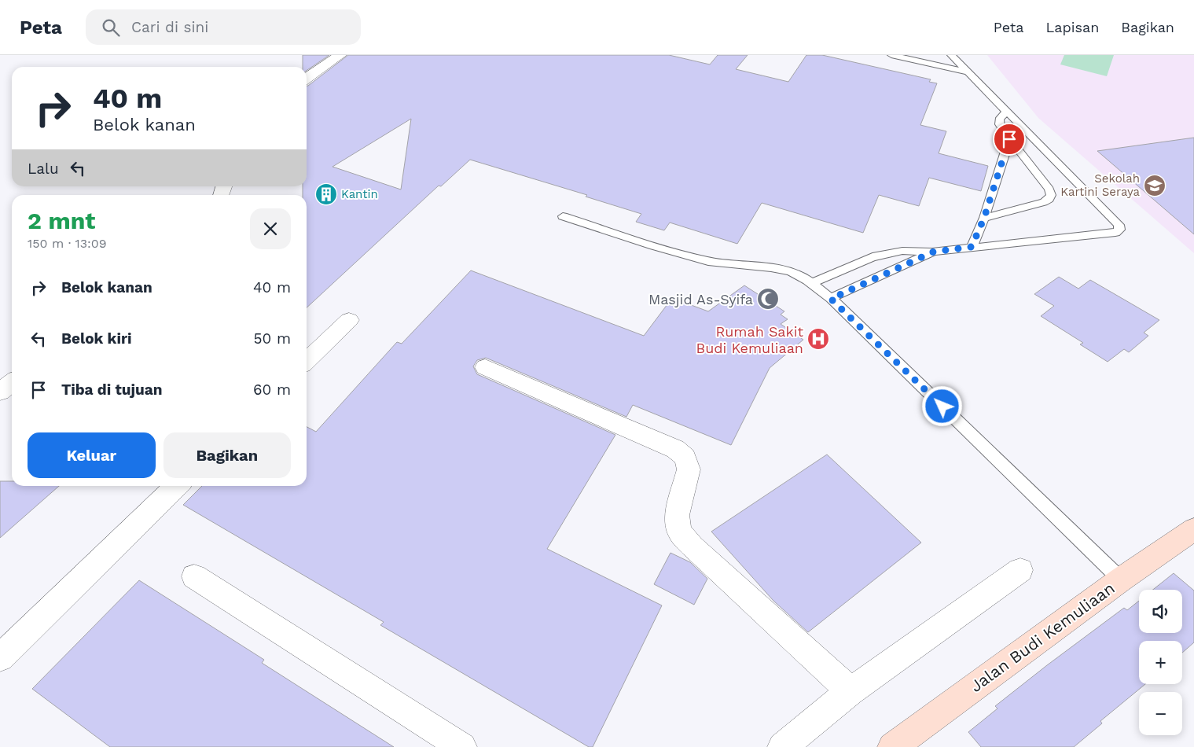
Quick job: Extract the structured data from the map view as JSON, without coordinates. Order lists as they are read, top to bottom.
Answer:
{
  "streets": {
    "main road": ["Jalan Budi Kemuliaan"]
  },
  "places": {
    "school or university": ["Sekolah Kartini Seraya"],
    "building": ["Kantin"],
    "mosque": ["Masjid As-Syifa"],
    "hospital": ["Rumah Sakit Budi Kemuliaan"]
  },
  "page": {
    "header": "Peta",
    "search": "Cari di sini",
    "nav": ["Peta", "Lapisan", "Bagikan"],
    "turn": ["40 m", "Belok kanan"],
    "then": "Lalu",
    "heading": ["2 mnt", "150 m · 13:09"],
    "list": [
      {
        "name": "Belok kanan",
        "value": "40 m"
      },
      {
        "name": "Belok kiri",
        "value": "50 m"
      },
      {
        "name": "Tiba di tujuan",
        "value": "60 m"
      }
    ],
    "buttons": ["Keluar", "Bagikan"],
    "map_buttons": ["+", "−"]
  }
}
